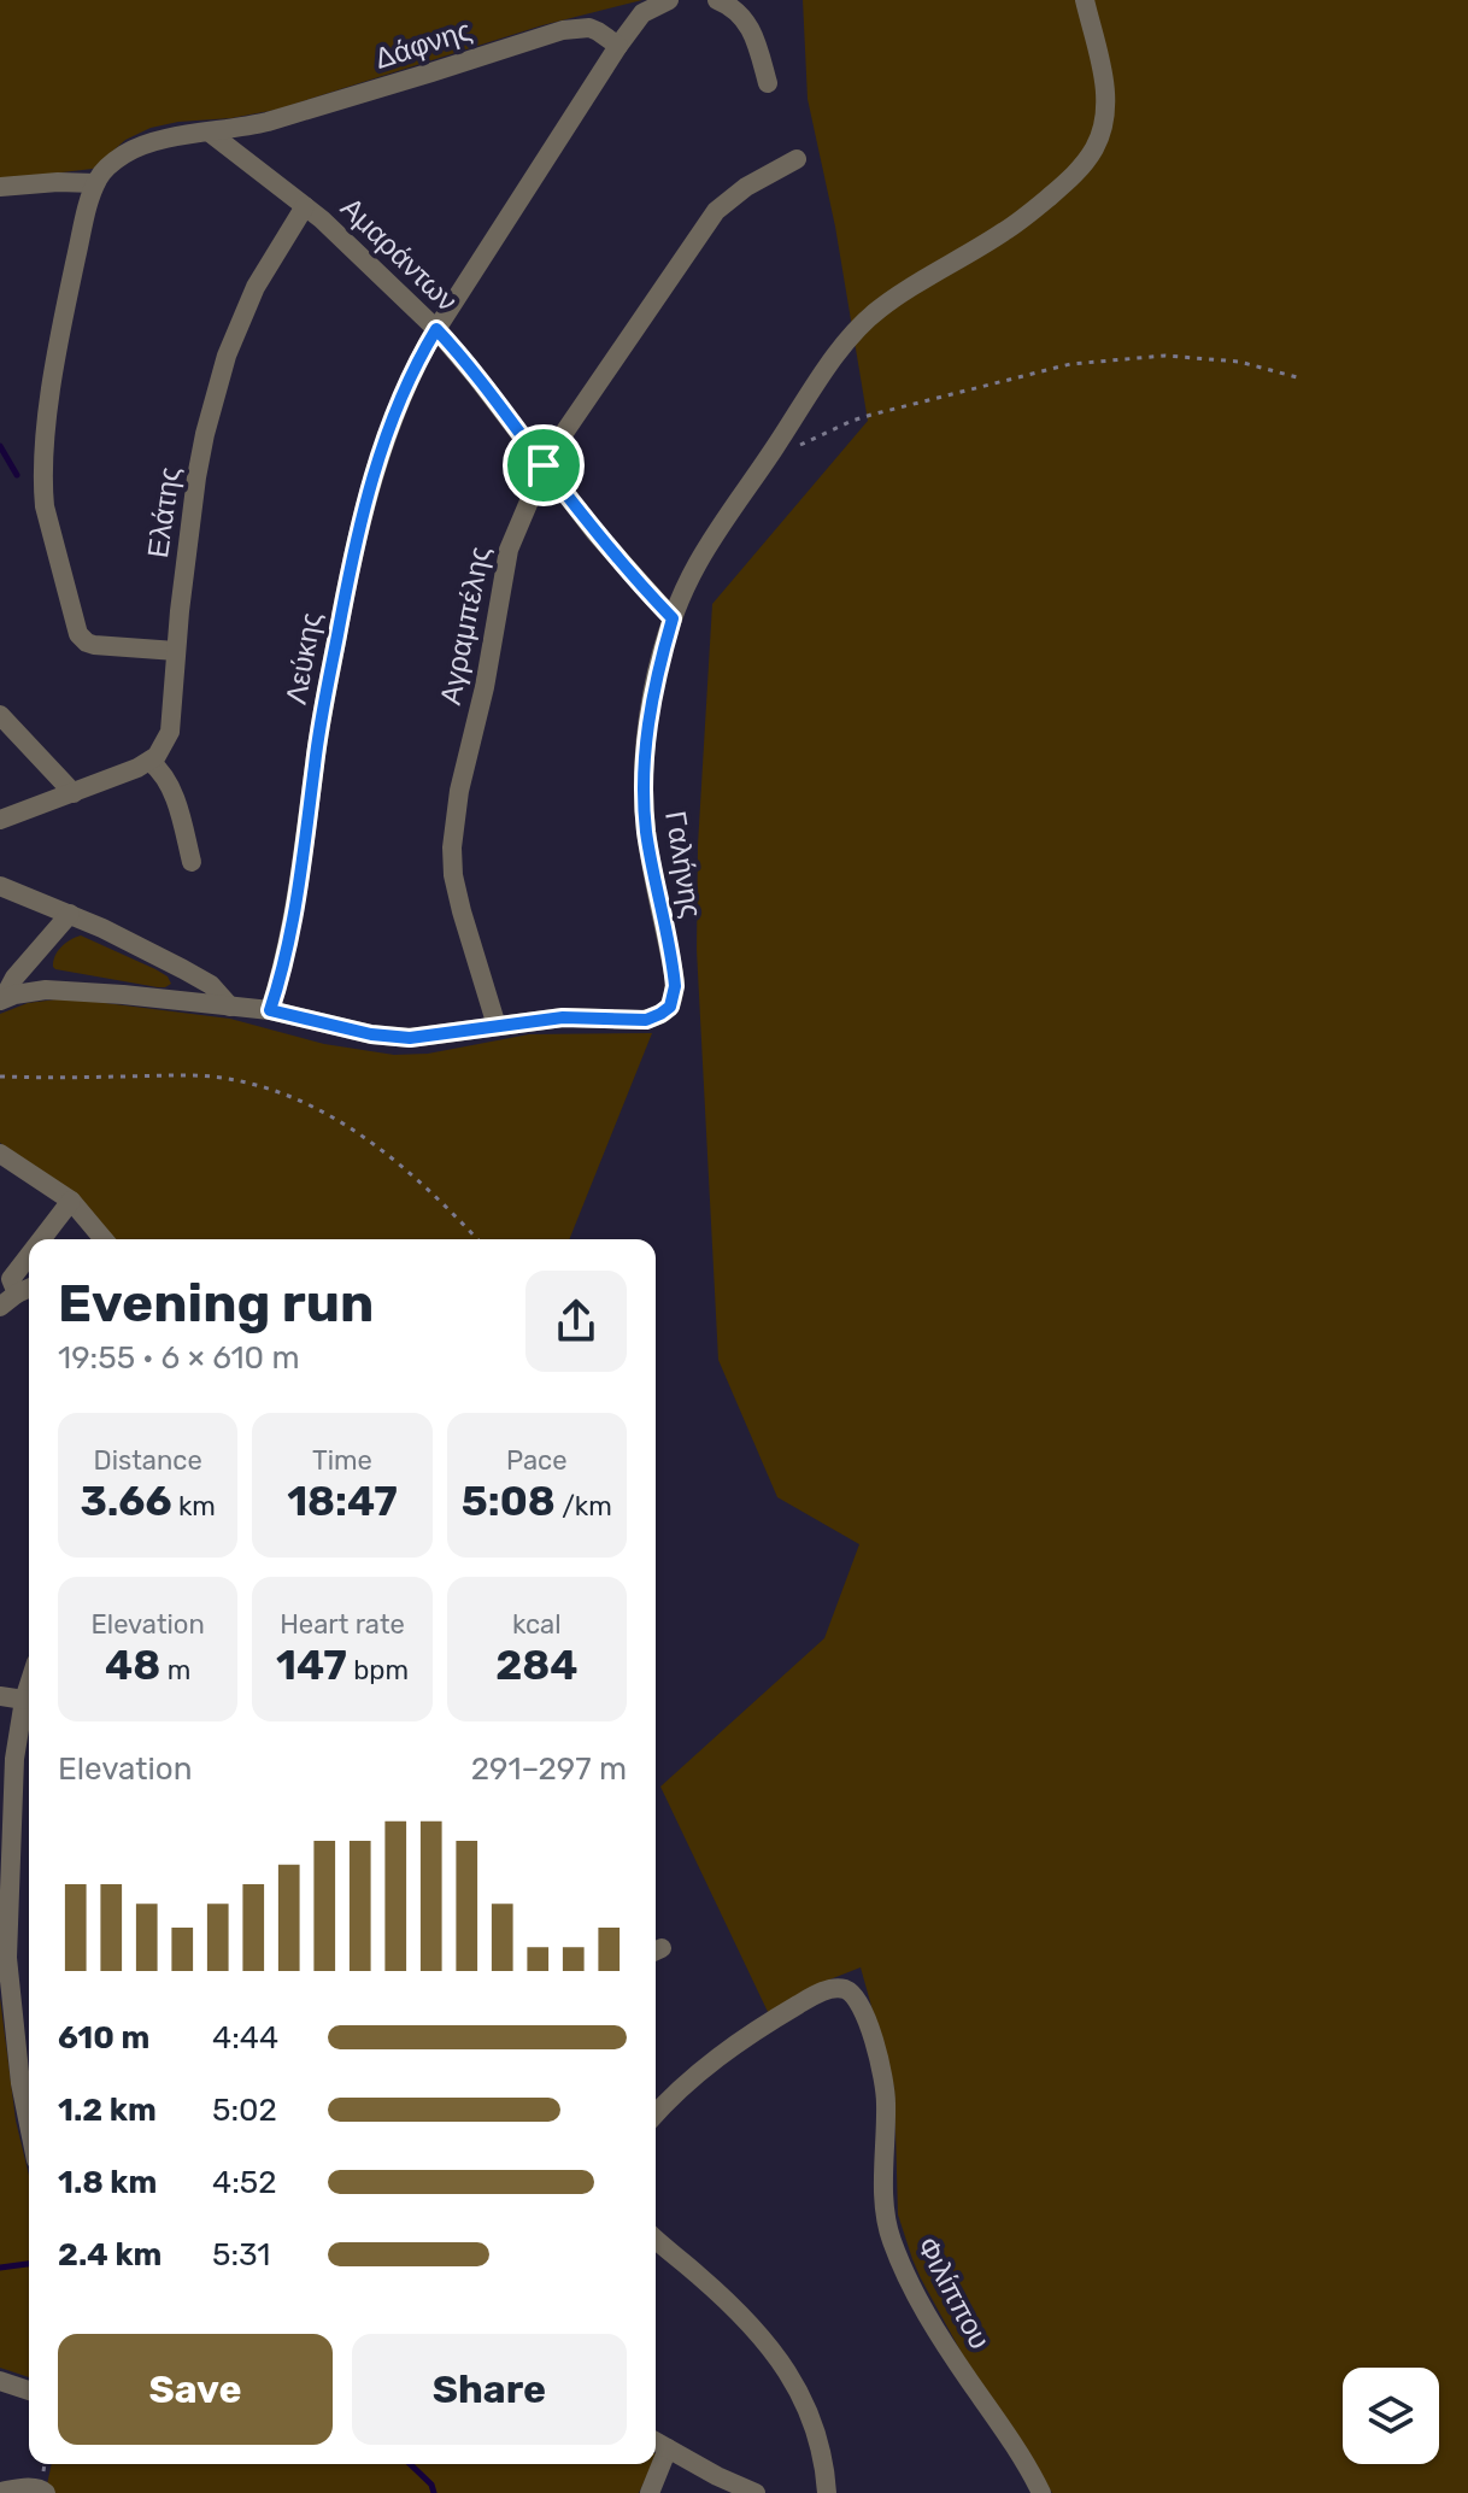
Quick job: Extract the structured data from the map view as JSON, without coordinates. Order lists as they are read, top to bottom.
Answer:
{
  "streets": {
    "street": [
      "Δάφνης",
      "Αμαράντων",
      "Ελάτης",
      "Αγραμπέλης",
      "Λεύκης",
      "Γαλήνης",
      "Φιλίππου"
    ]
  },
  "crossings": [
    ["Δάφνης", "Αμαράντων"],
    ["Αμαράντων", "Ελάτης"],
    ["Αμαράντων", "Αγραμπέλης"],
    ["Αμαράντων", "Λεύκης"],
    ["Αμαράντων", "Γαλήνης"],
    ["Αγραμπέλης", "Γαλήνης"],
    ["Λεύκης", "Γαλήνης"]
  ],
  "page": {
    "heading": ["Evening run", "19:55 · 6 × 610 m"],
    "stats": [
      ["Distance", "3.66 km"],
      ["Time", "18:47"],
      ["Pace", "5:08 /km"],
      ["Elevation", "48 m"],
      ["Heart rate", "147 bpm"],
      ["kcal", "284"]
    ],
    "chart": ["Elevation", "291–297 m"],
    "list": [
      {
        "name": "610 m",
        "note": "4:44"
      },
      {
        "name": "1.2 km",
        "note": "5:02"
      },
      {
        "name": "1.8 km",
        "note": "4:52"
      },
      {
        "name": "2.4 km",
        "note": "5:31"
      }
    ],
    "buttons": ["Save", "Share"]
  }
}
